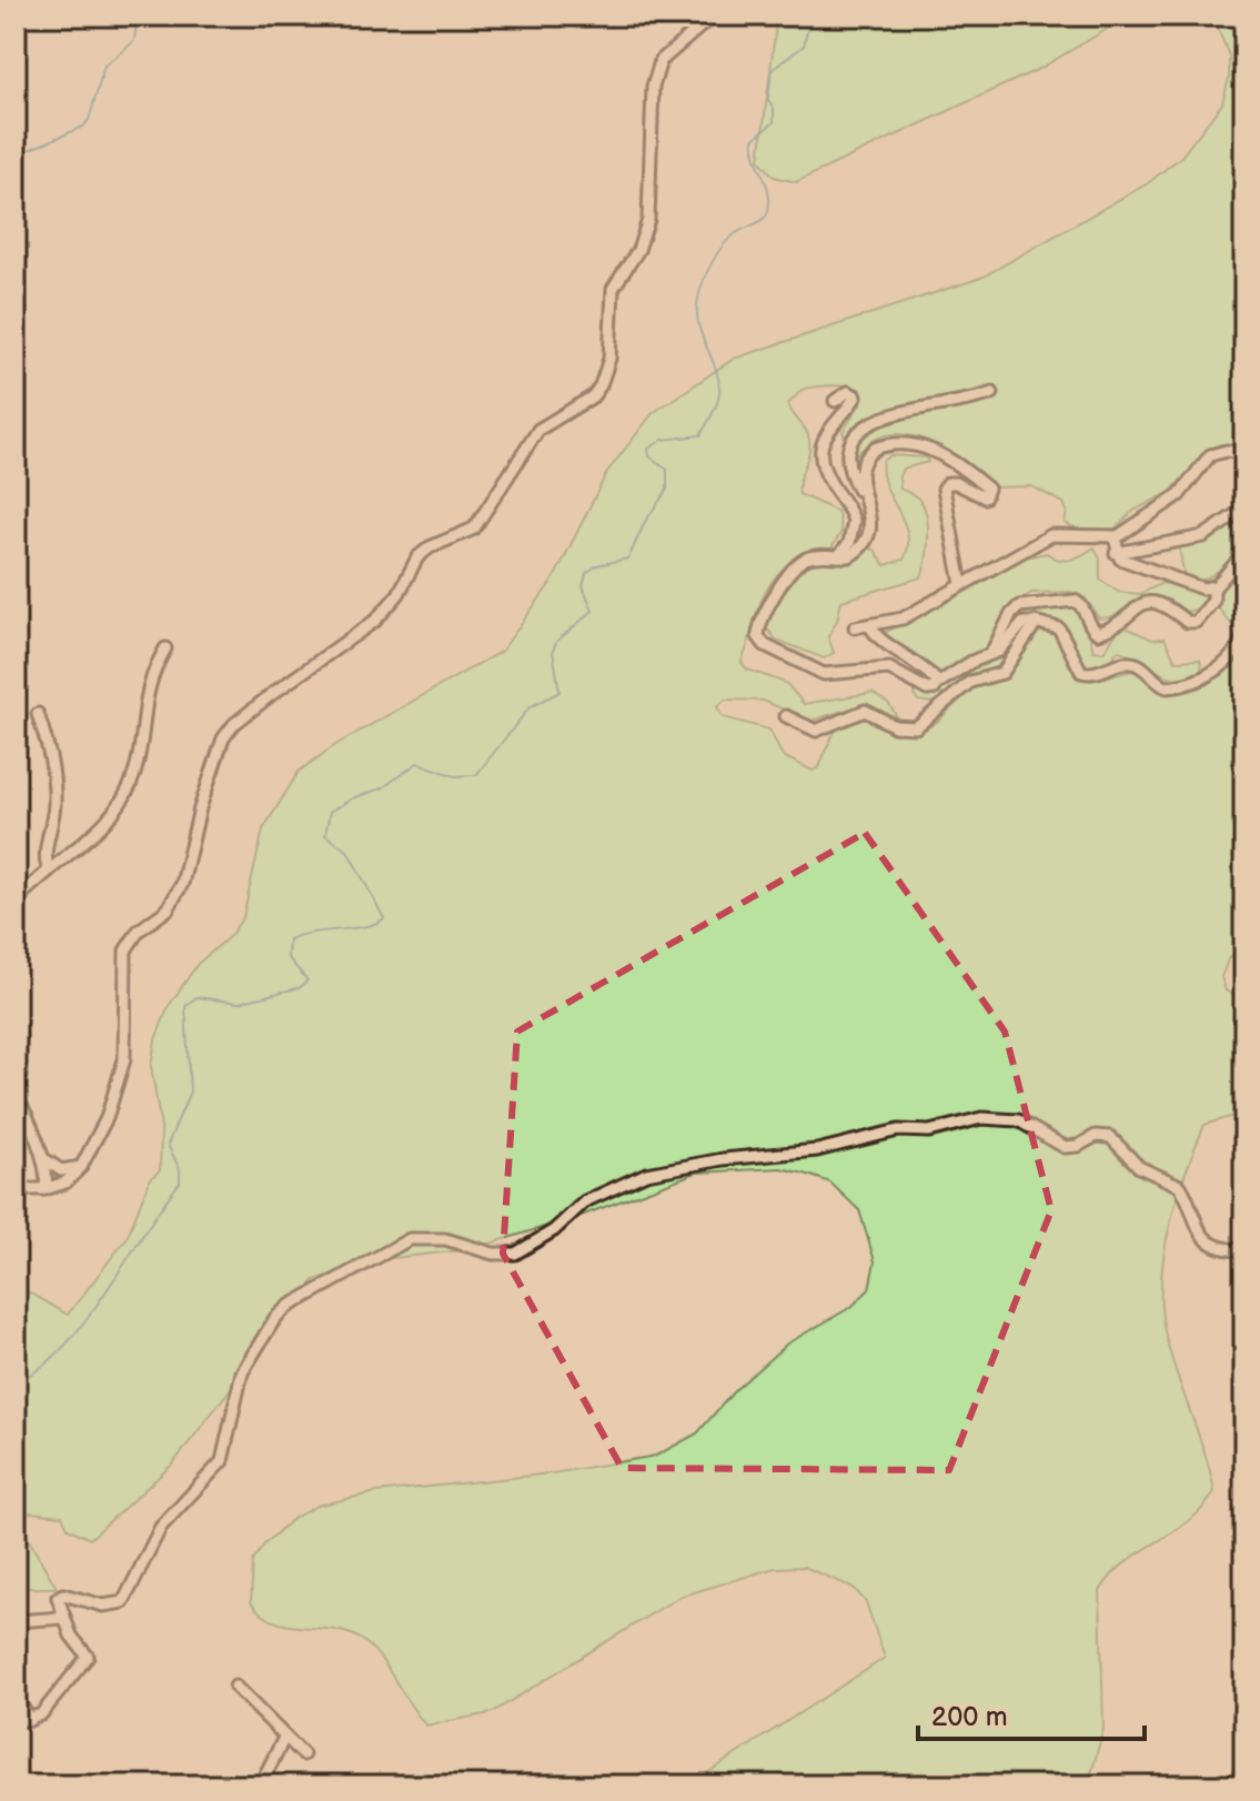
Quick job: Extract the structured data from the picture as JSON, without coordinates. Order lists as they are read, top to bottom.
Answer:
{
  "scale_bar": "200 m"
}
